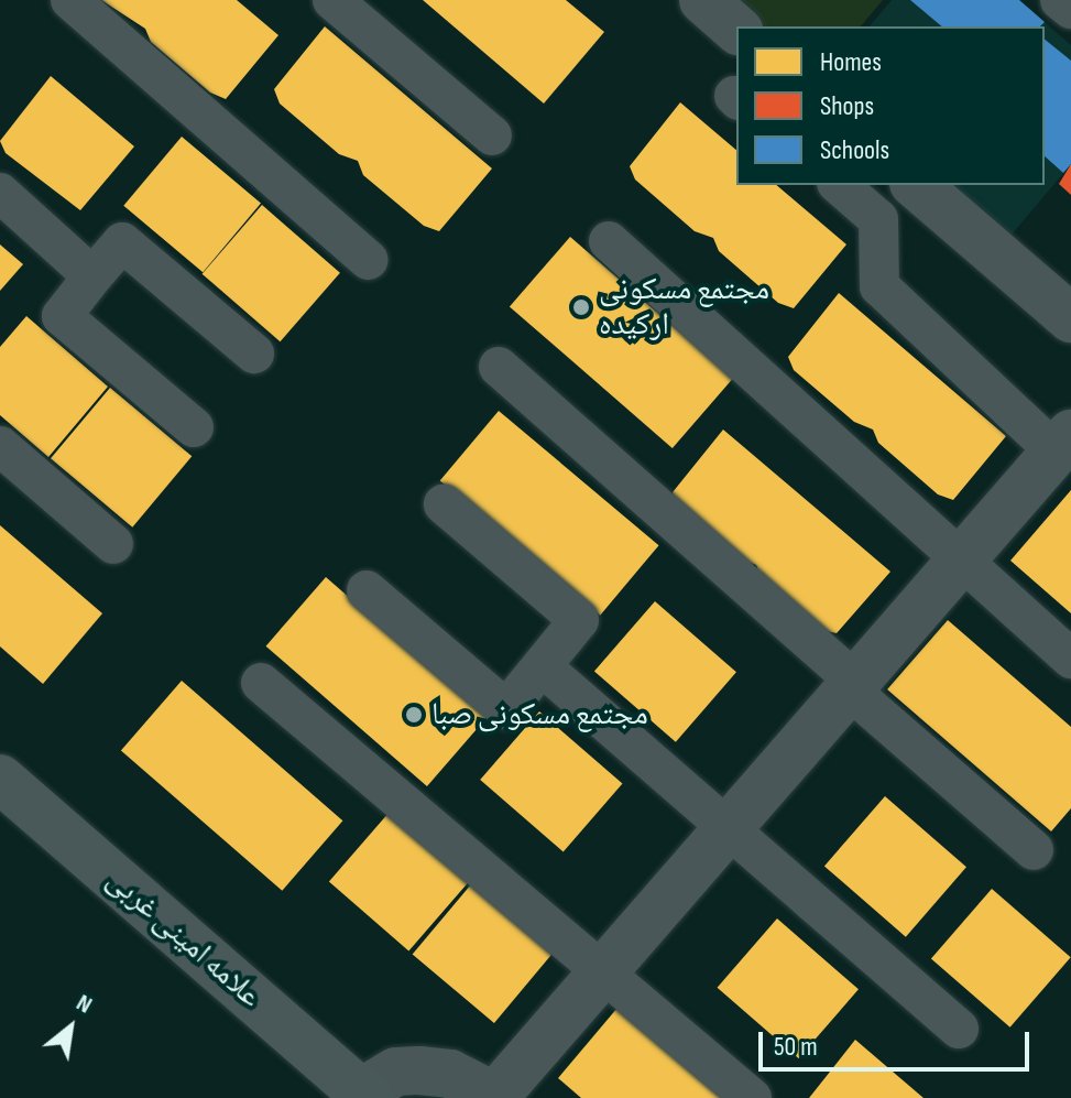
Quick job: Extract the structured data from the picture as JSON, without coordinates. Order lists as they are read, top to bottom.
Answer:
{
  "streets": {
    "main road": ["علامه امینی غربی"]
  },
  "places": ["مجتمع مسکونی ارکیده", "مجتمع مسکونی صبا"],
  "legend": ["Homes", "Shops", "Schools"],
  "scale_bar": "50 m",
  "north": "top right"
}
